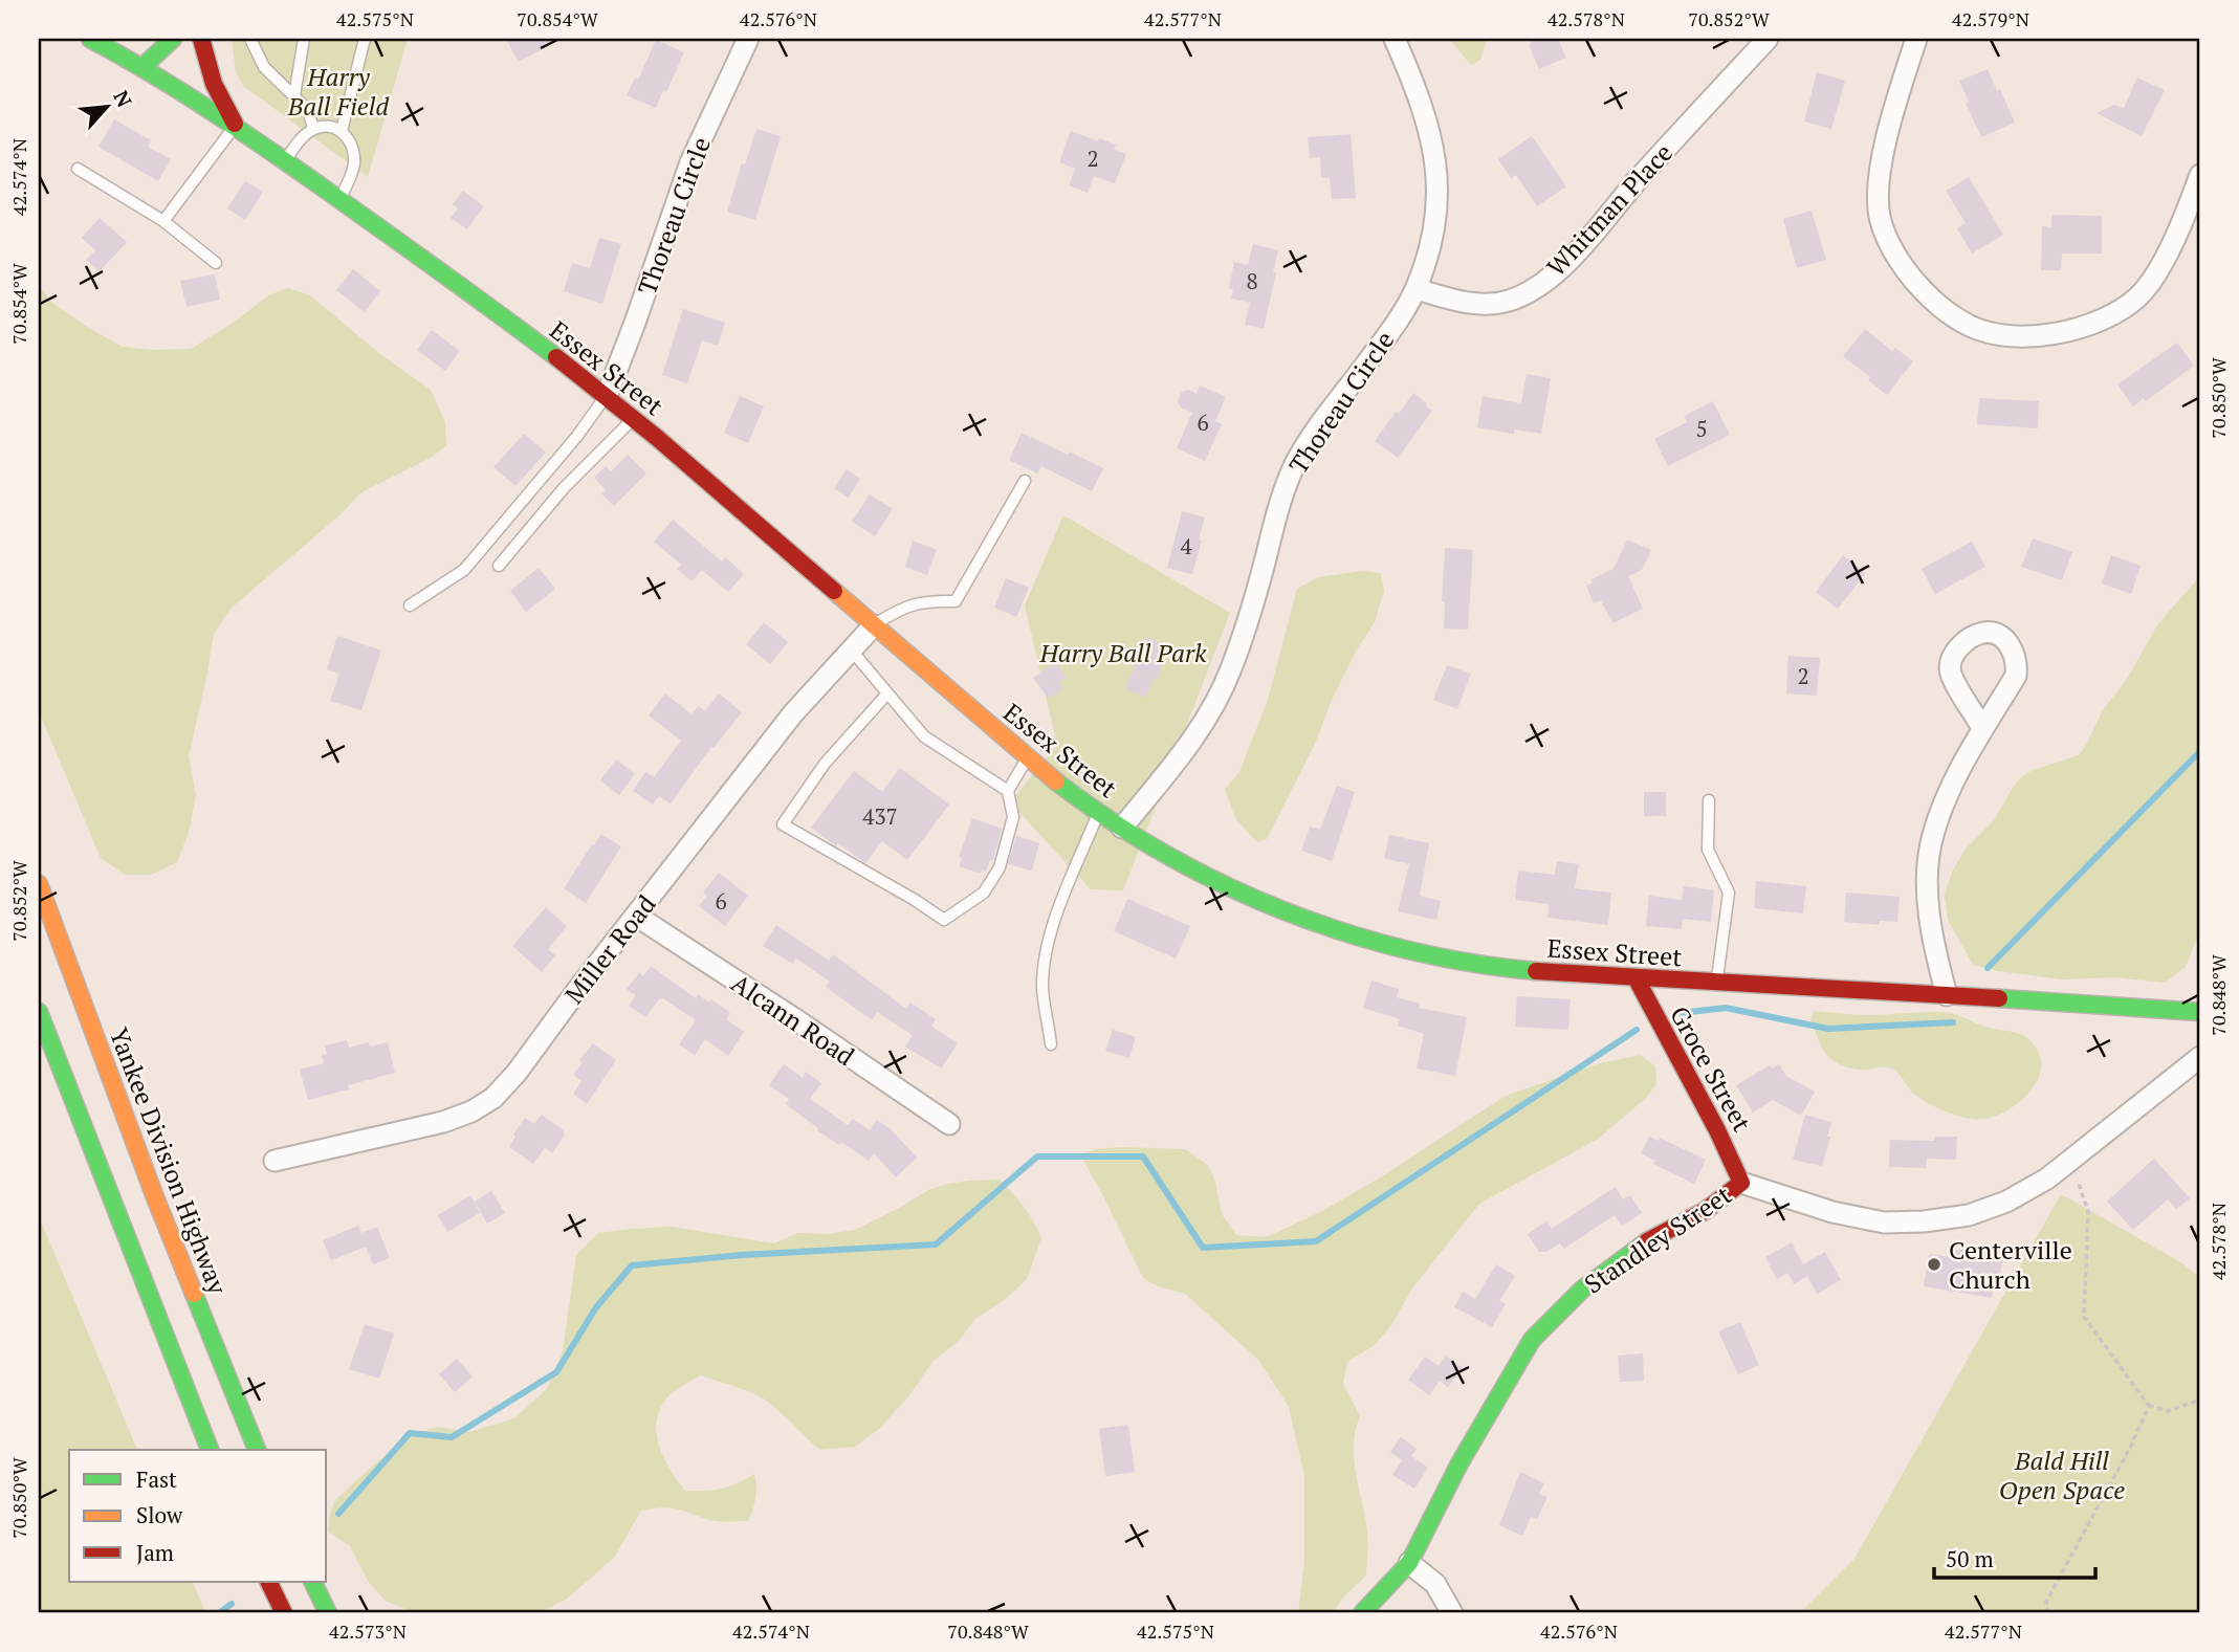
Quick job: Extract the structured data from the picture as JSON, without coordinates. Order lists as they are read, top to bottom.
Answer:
{
  "streets": {
    "main road": [
      "Essex Street",
      "Groce Street",
      "Yankee Division Highway",
      "Standley Street"
    ],
    "street": [
      "Whitman Place",
      "Thoreau Circle",
      "Miller Road",
      "Alcann Road"
    ]
  },
  "crossings": [
    ["Whitman Place", "Thoreau Circle"],
    ["Thoreau Circle", "Essex Street"],
    ["Essex Street", "Miller Road"],
    ["Essex Street", "Groce Street"],
    ["Miller Road", "Alcann Road"],
    ["Groce Street", "Standley Street"]
  ],
  "parks": ["Harry Ball Field", "Harry Ball Park", "Bald Hill Open Space"],
  "places": ["Centerville Church"],
  "house_numbers": [
    "2",
    "8",
    "6",
    "5",
    "4",
    "2",
    "437",
    "6"
  ],
  "legend": ["Fast", "Slow", "Jam"],
  "scale_bar": "50 m",
  "north": "top right",
  "coordinates": [
    "42.575°N",
    "70.854°W",
    "42.576°N",
    "42.577°N",
    "42.578°N",
    "70.852°W",
    "42.579°N",
    "42.574°N",
    "70.850°W",
    "70.848°W",
    "42.573°N"
  ]
}
